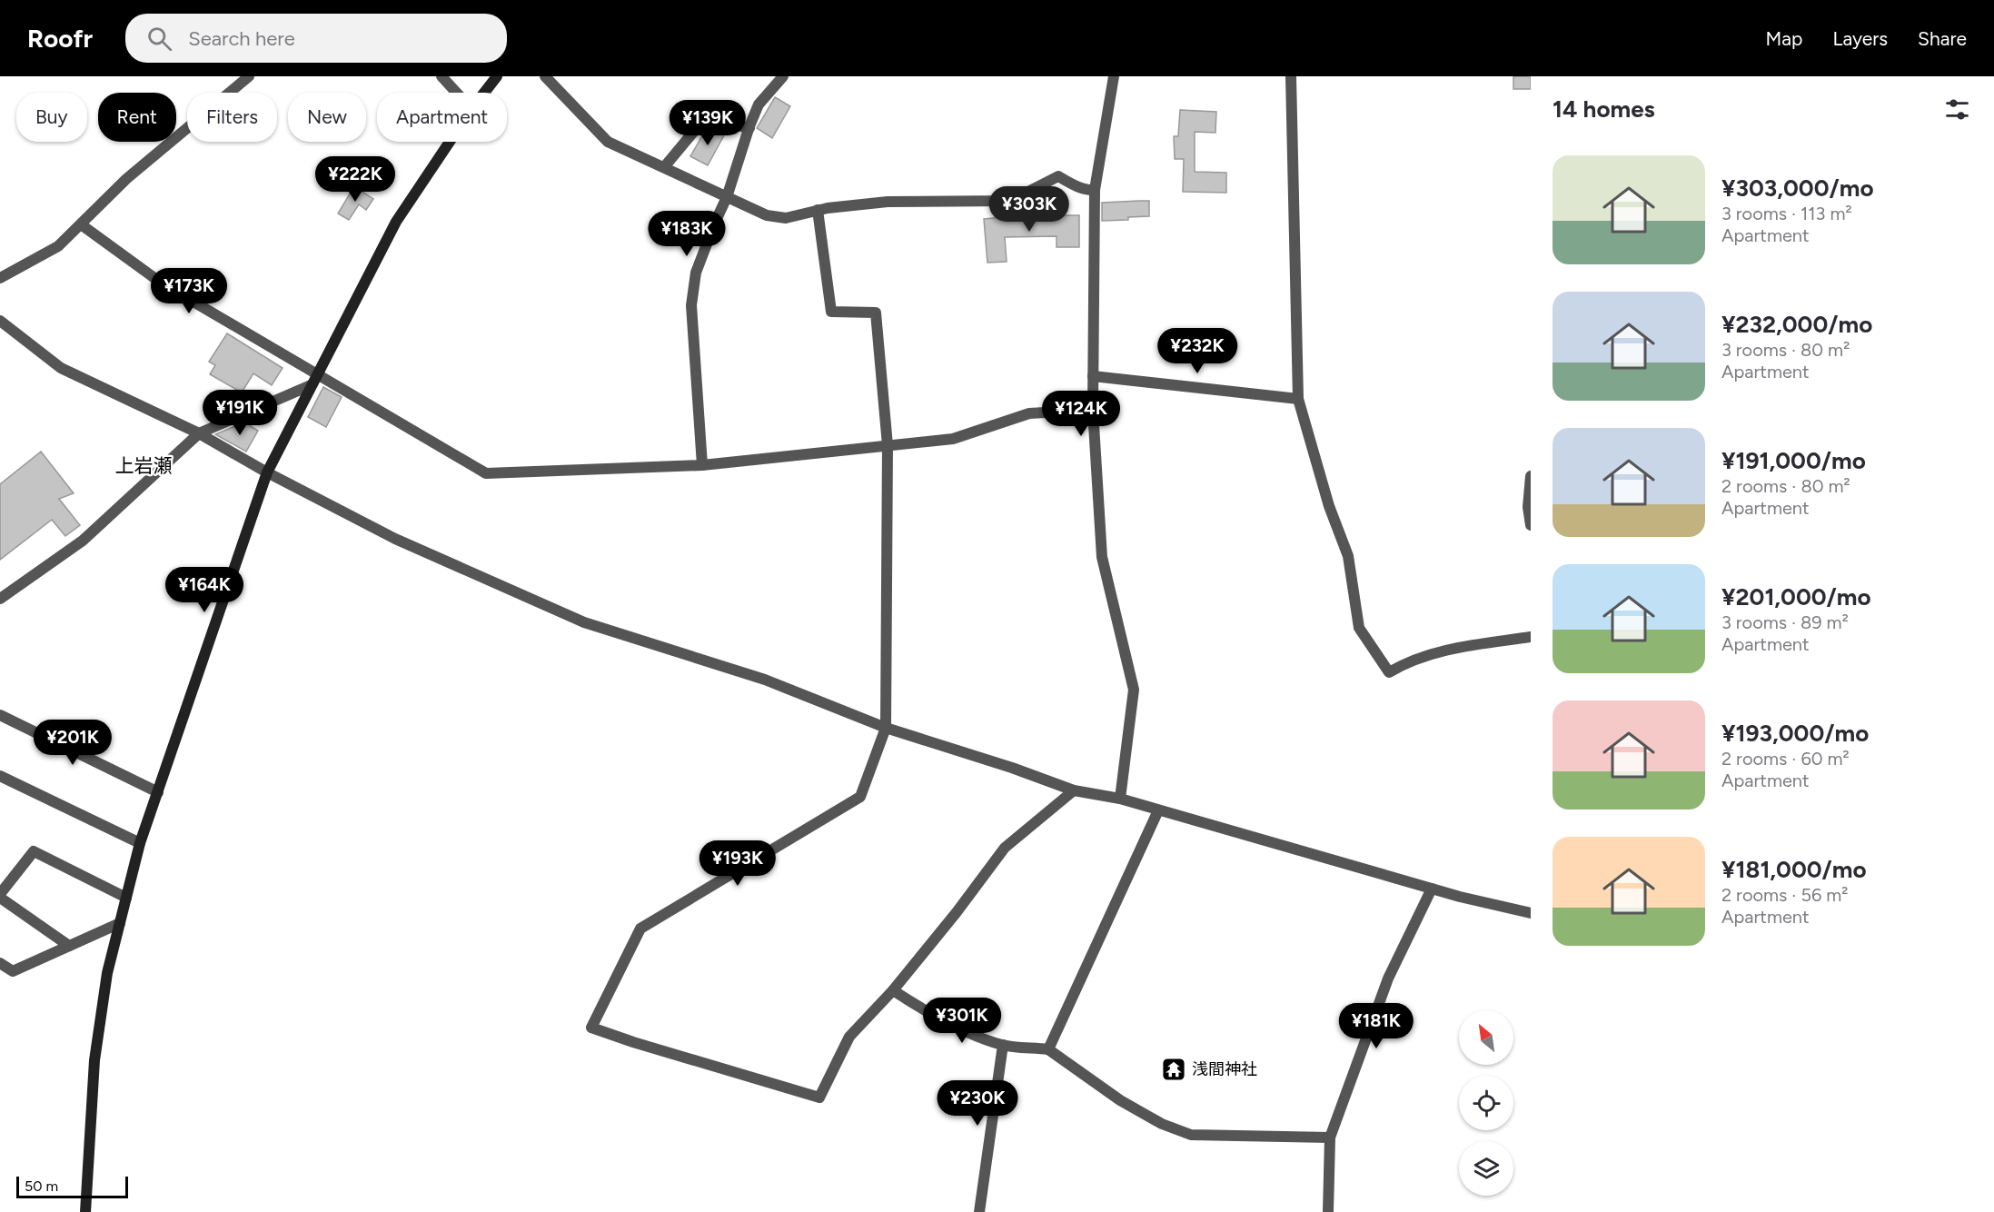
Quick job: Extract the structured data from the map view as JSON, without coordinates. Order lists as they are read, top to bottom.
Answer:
{
  "districts": ["上岩瀬"],
  "places": {
    "temple": ["浅間神社"]
  },
  "scale_bar": "50 m",
  "north": "top left",
  "page": {
    "header": "Roofr",
    "search": "Search here",
    "nav": ["Map", "Layers", "Share"],
    "heading": "14 homes",
    "chip": [
      "Buy",
      "Rent",
      "Filters",
      "New",
      "Apartment"
    ],
    "price": [
      "¥139K",
      "¥222K",
      "¥303K",
      "¥183K",
      "¥173K",
      "¥232K",
      "¥191K",
      "¥124K",
      "¥164K",
      "¥201K",
      "¥193K",
      "¥301K",
      "¥181K",
      "¥230K"
    ],
    "list": [
      {
        "name": "¥303,000/mo",
        "note": "3 rooms · 113 m² · Apartment"
      },
      {
        "name": "¥232,000/mo",
        "note": "3 rooms · 80 m² · Apartment"
      },
      {
        "name": "¥191,000/mo",
        "note": "2 rooms · 80 m² · Apartment"
      },
      {
        "name": "¥201,000/mo",
        "note": "3 rooms · 89 m² · Apartment"
      },
      {
        "name": "¥193,000/mo",
        "note": "2 rooms · 60 m² · Apartment"
      },
      {
        "name": "¥181,000/mo",
        "note": "2 rooms · 56 m² · Apartment"
      }
    ],
    "scale": "50 m"
  }
}
